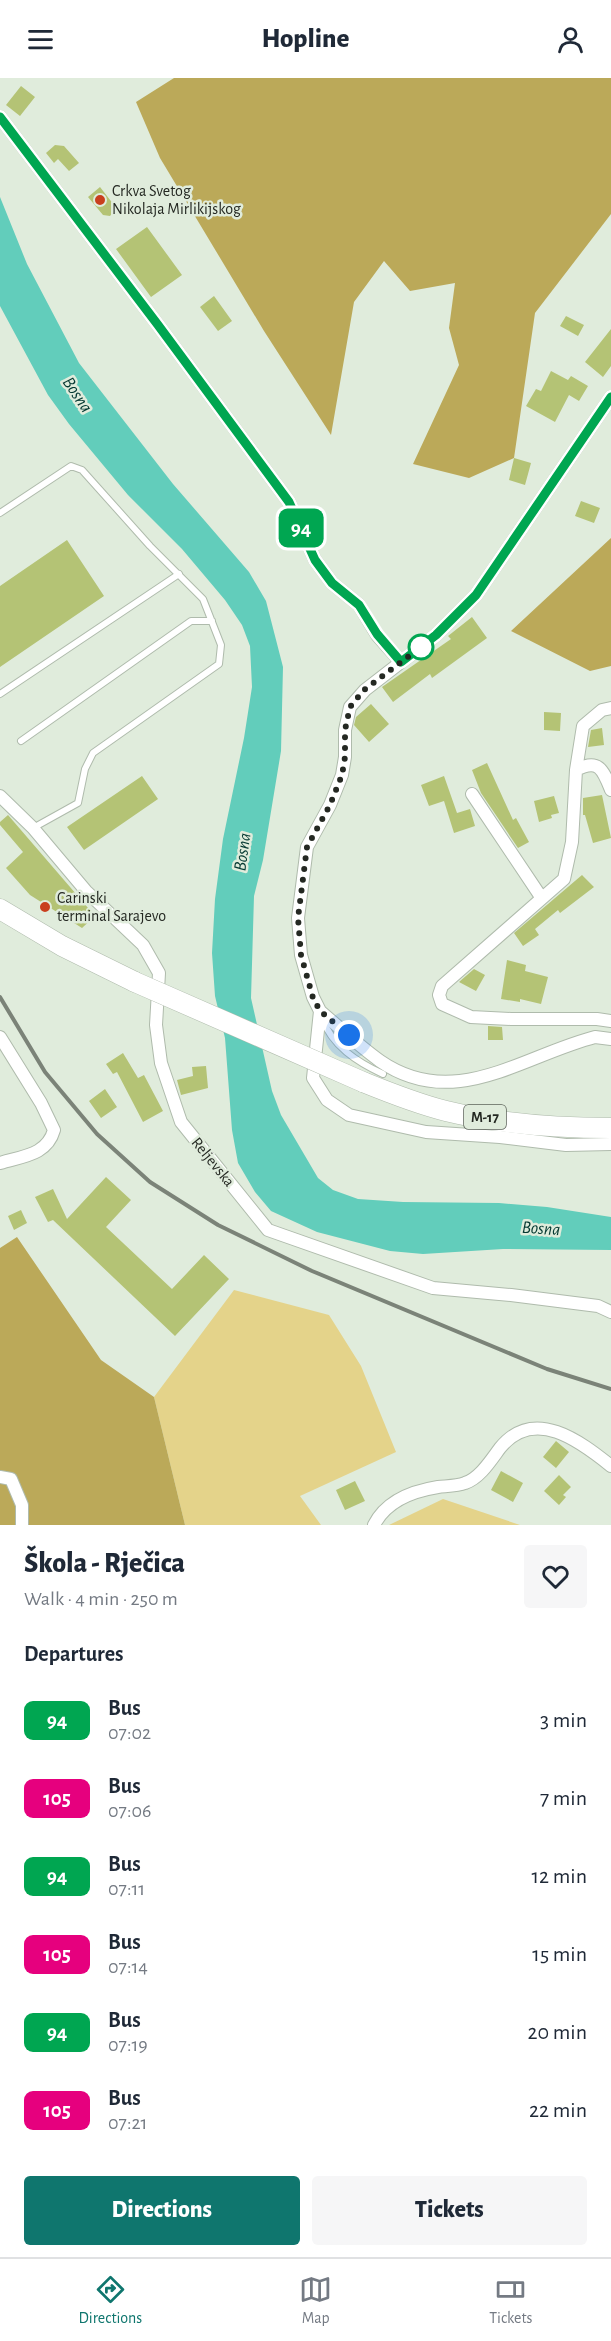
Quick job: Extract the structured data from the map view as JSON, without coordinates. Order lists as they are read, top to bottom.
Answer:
{
  "streets": {
    "main road": ["M-17"],
    "street": ["Reljevska"]
  },
  "water": ["Bosna"],
  "places": ["Crkva Svetog Nikolaja Mirlikijskog", "Carinski terminal Sarajevo"],
  "lines": ["bus line 94"],
  "page": {
    "header": "Hopline",
    "on_map": "94",
    "heading": [
      ["Škola - Rječica", "Walk · 4 min · 250 m"],
      "Departures"
    ],
    "list": [
      {
        "mark": "94",
        "name": "Bus",
        "note": "07:02",
        "value": "3 min"
      },
      {
        "mark": "105",
        "name": "Bus",
        "note": "07:06",
        "value": "7 min"
      },
      {
        "mark": "94",
        "name": "Bus",
        "note": "07:11",
        "value": "12 min"
      },
      {
        "mark": "105",
        "name": "Bus",
        "note": "07:14",
        "value": "15 min"
      },
      {
        "mark": "94",
        "name": "Bus",
        "note": "07:19",
        "value": "20 min"
      },
      {
        "mark": "105",
        "name": "Bus",
        "note": "07:21",
        "value": "22 min"
      }
    ],
    "buttons": ["Directions", "Tickets"],
    "tabs": ["Directions", "Map", "Tickets"]
  }
}
